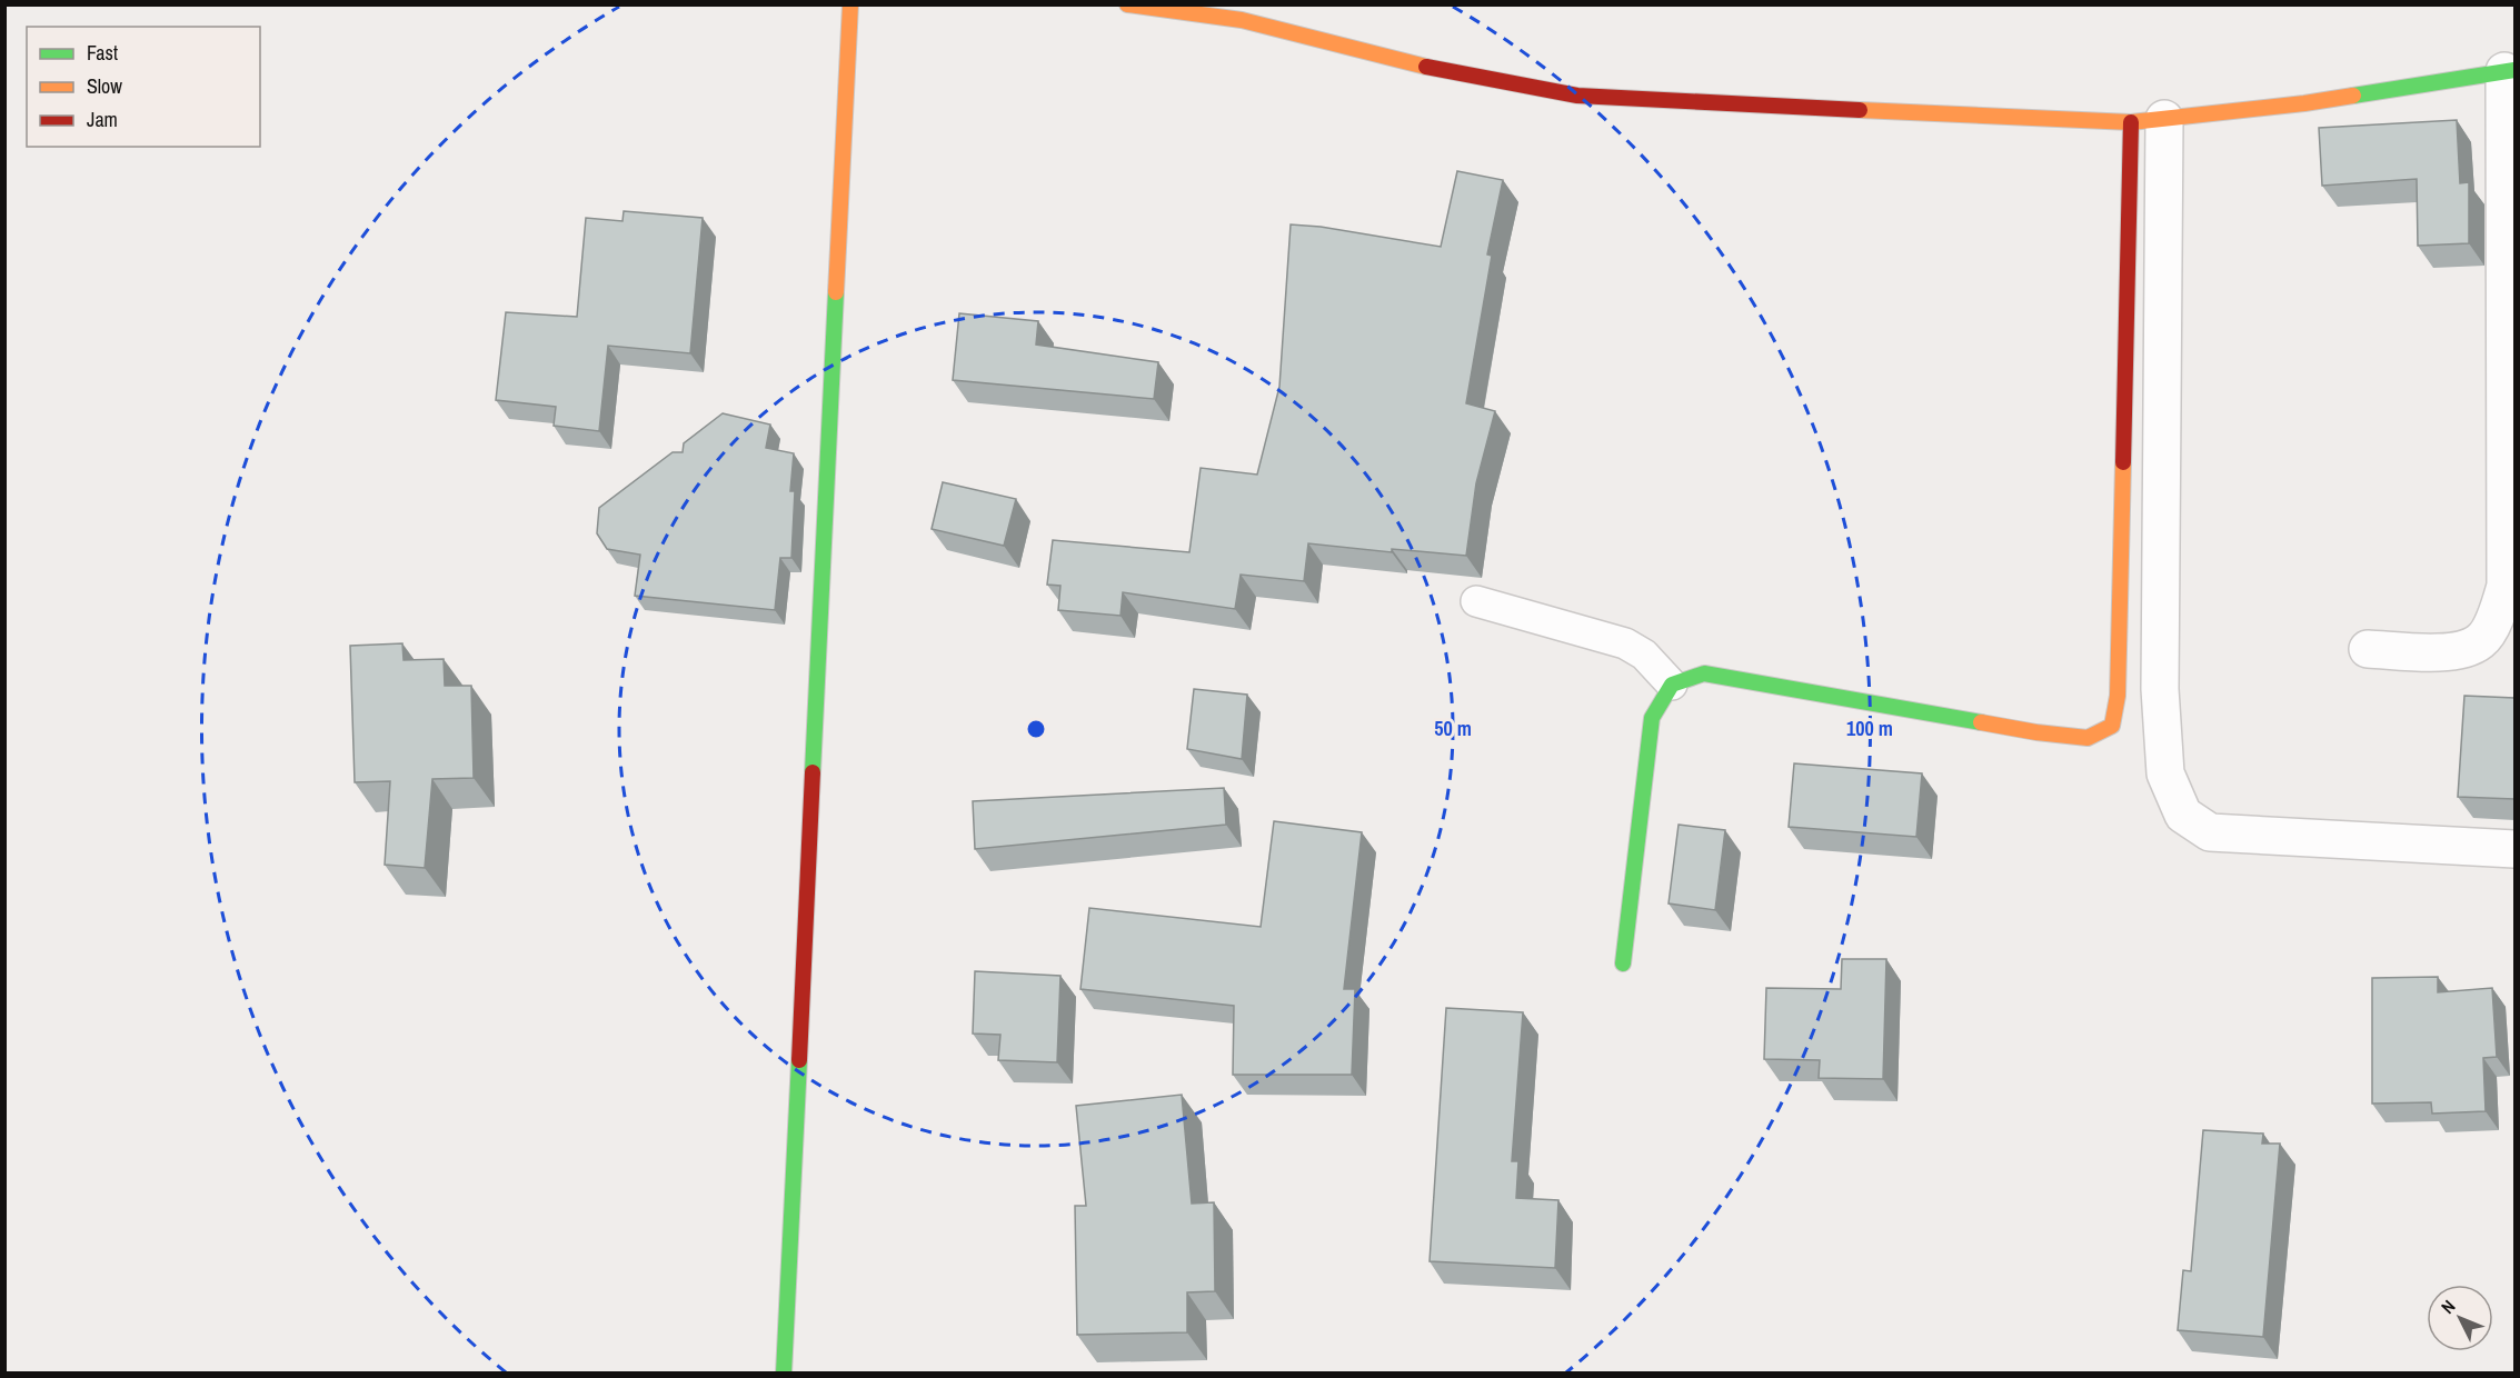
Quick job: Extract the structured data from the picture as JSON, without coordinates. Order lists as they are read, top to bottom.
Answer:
{
  "legend": ["Fast", "Slow", "Jam"],
  "north": "top left",
  "rings": ["50 m", "100 m"]
}
